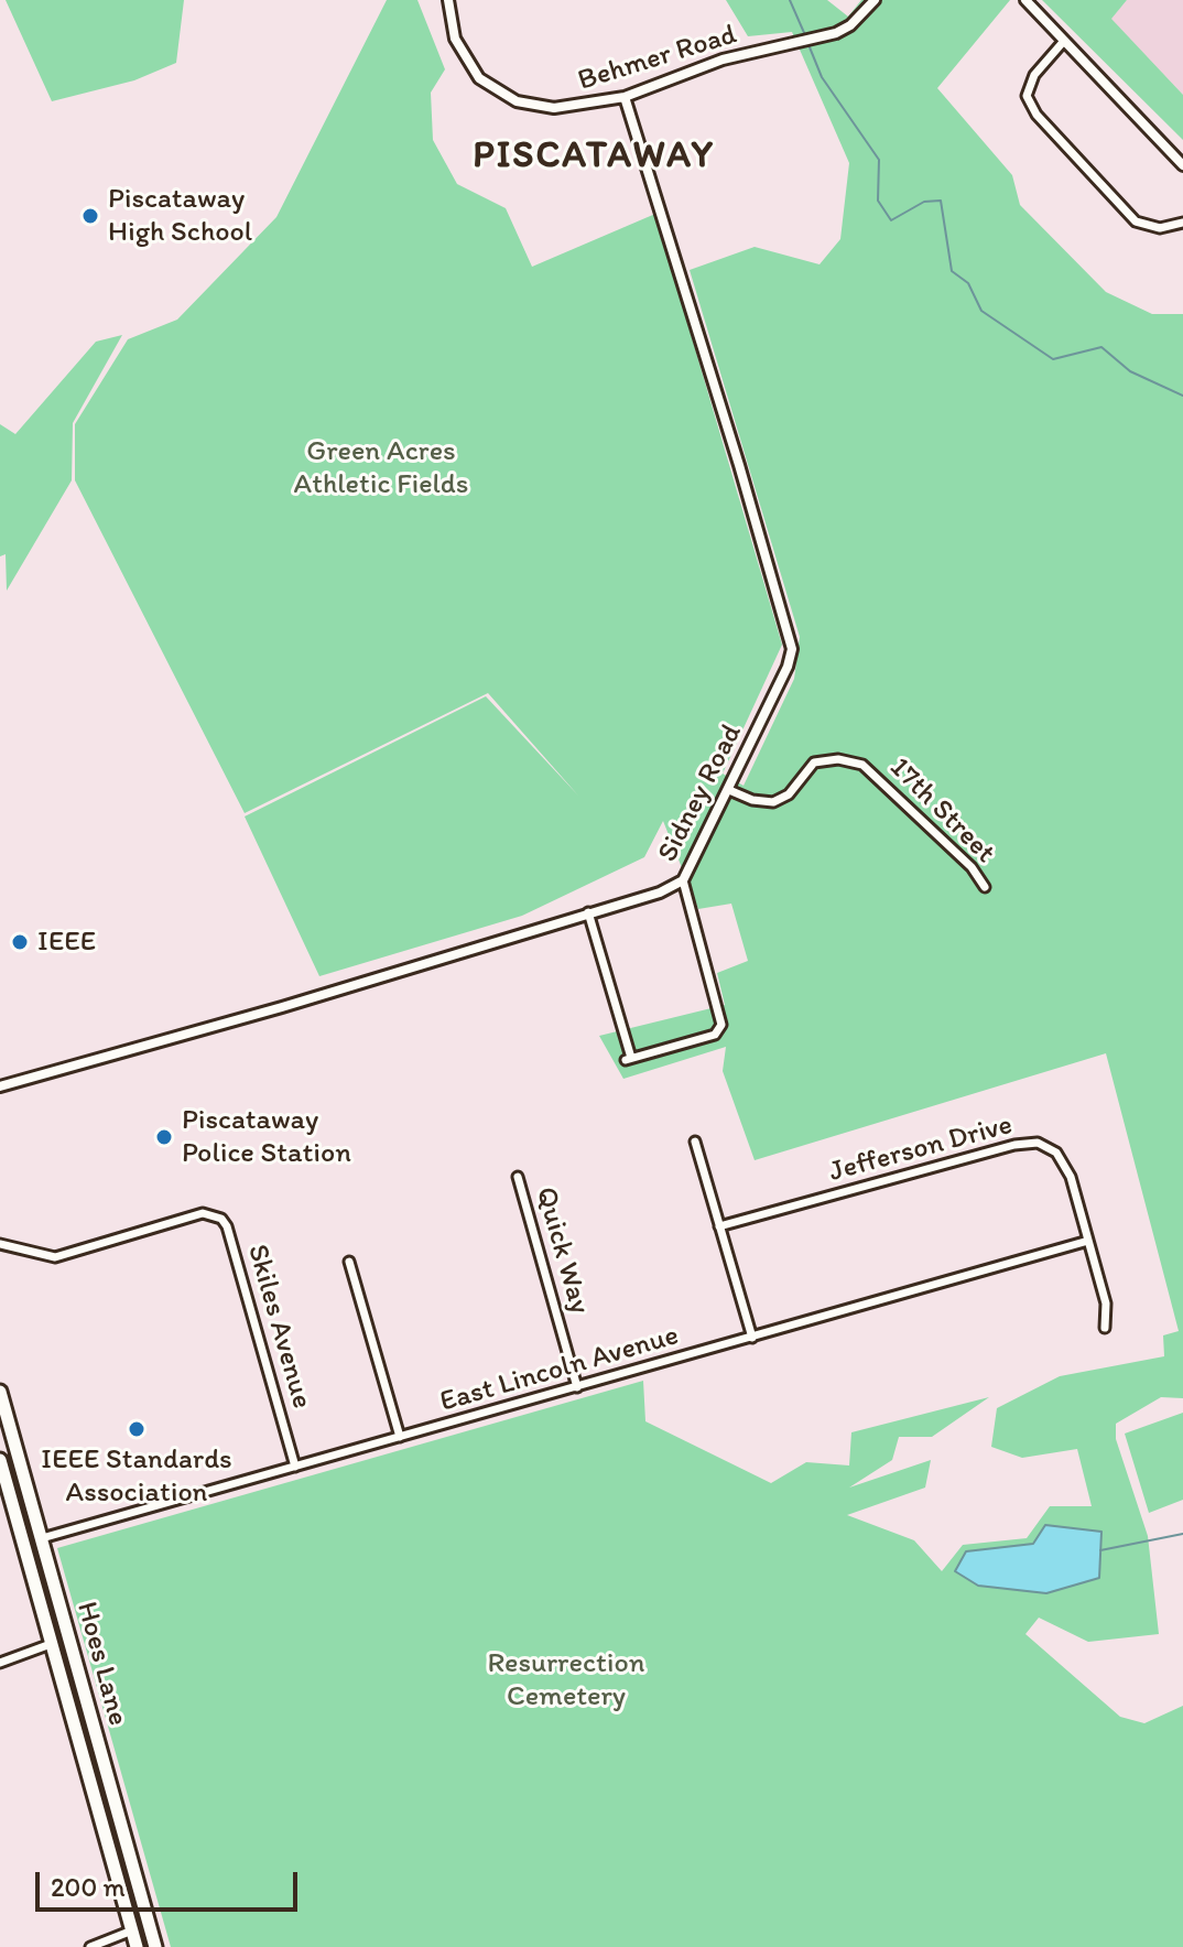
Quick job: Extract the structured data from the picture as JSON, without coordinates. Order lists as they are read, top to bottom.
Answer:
{
  "streets": {
    "highway": ["Hoes Lane"],
    "street": [
      "Behmer Road",
      "Sidney Road",
      "17th Street",
      "Jefferson Drive",
      "Quick Way",
      "Skiles Avenue",
      "East Lincoln Avenue"
    ]
  },
  "crossings": [
    ["Behmer Road", "Sidney Road"],
    ["Sidney Road", "17th Street"],
    ["Jefferson Drive", "East Lincoln Avenue"],
    ["Quick Way", "East Lincoln Avenue"],
    ["Skiles Avenue", "East Lincoln Avenue"],
    ["East Lincoln Avenue", "Hoes Lane"]
  ],
  "districts": ["PISCATAWAY"],
  "parks": ["Green Acres Athletic Fields", "Resurrection Cemetery"],
  "places": [
    "Piscataway High School",
    "IEEE",
    "Piscataway Police Station",
    "IEEE Standards Association"
  ],
  "scale_bar": "200 m"
}
